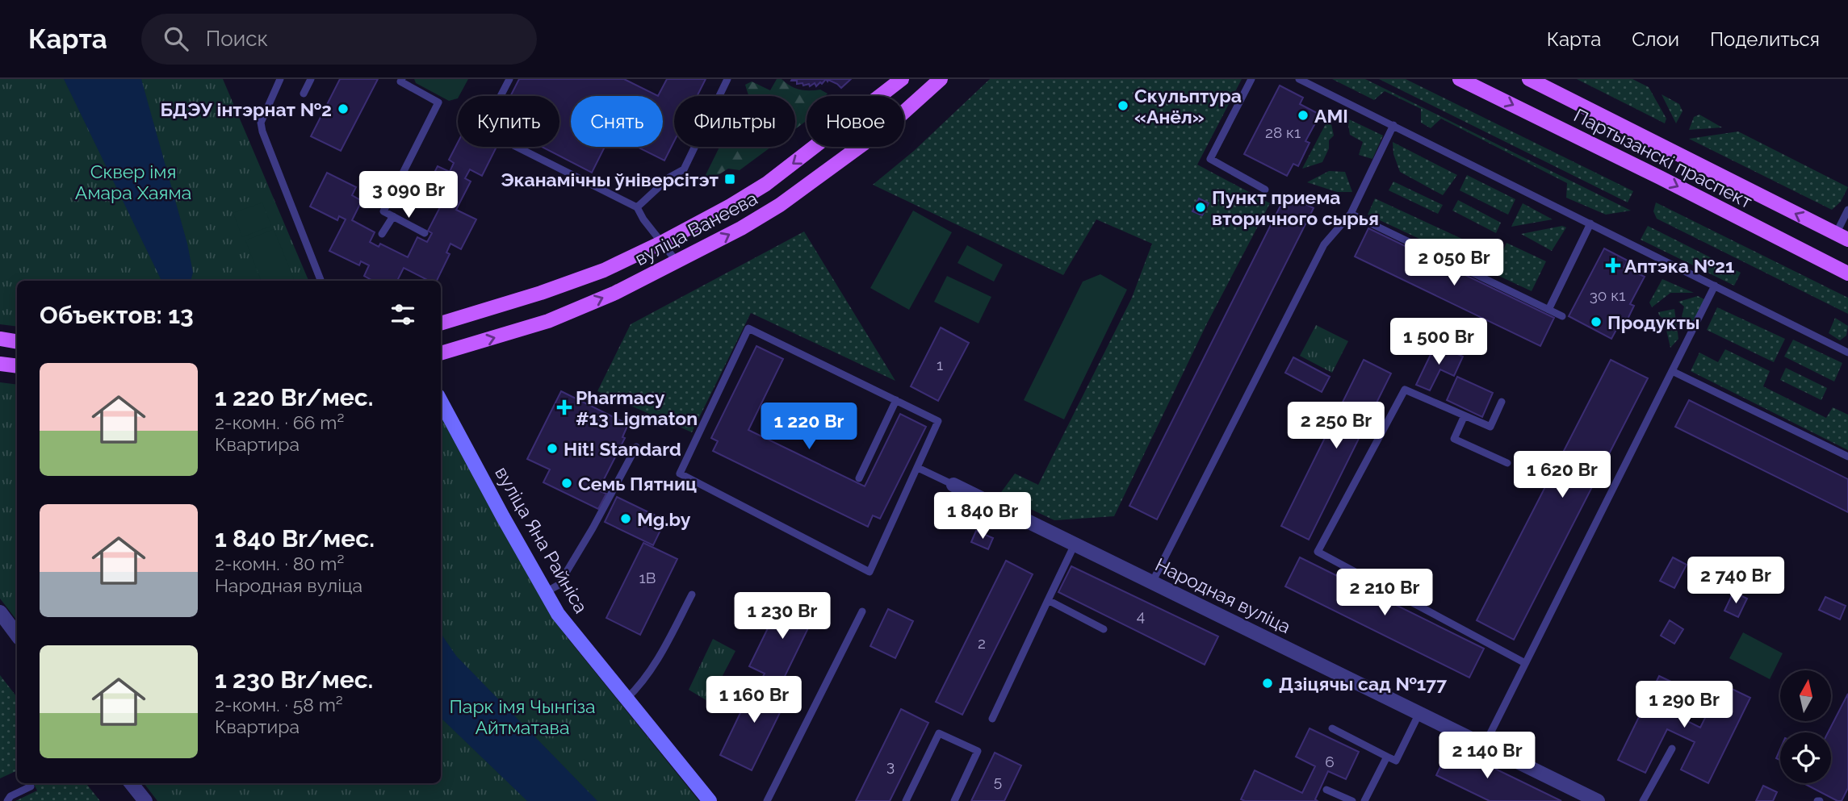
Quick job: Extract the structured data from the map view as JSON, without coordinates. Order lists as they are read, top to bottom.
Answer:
{
  "streets": {
    "main road": ["Партызанскі праспект", "вуліца Ванеева"],
    "street": ["вуліца Яна Райніса", "Народная вуліца"]
  },
  "parks": ["Сквер імя Амара Хаяма", "Парк імя Чынгіза Айтматава"],
  "places": {
    "other": [
      "Скульптура «Анёл»",
      "БДЭУ інтэрнат №2",
      "AMI",
      "Пункт приема вторичного сырья",
      "Продукты",
      "Hit! Standard",
      "Семь Пятниц",
      "Mg.by",
      "Дзіцячы сад №177"
    ],
    "transit": ["Эканамічны ўніверсітэт"],
    "health": ["Аптэка №21", "Pharmacy #13 Ligmaton"]
  },
  "house_numbers": [
    "28 к1",
    "30 к1",
    "1",
    "1В",
    "4",
    "2",
    "6",
    "3",
    "5"
  ],
  "north": "top",
  "page": {
    "header": "Карта",
    "search": "Поиск",
    "nav": ["Карта", "Слои", "Поделиться"],
    "chip": [
      "Купить",
      "Снять",
      "Фильтры",
      "Новое"
    ],
    "price": [
      "3 090 Br",
      "2 050 Br",
      "1 500 Br",
      "2 250 Br",
      "1 220 Br",
      "1 620 Br",
      "1 840 Br",
      "2 740 Br",
      "2 210 Br",
      "1 230 Br",
      "1 160 Br",
      "1 290 Br",
      "2 140 Br"
    ],
    "heading": "Объектов: 13",
    "list": [
      {
        "name": "1 220 Br/мес.",
        "note": "2-комн. · 66 m² · Квартира"
      },
      {
        "name": "1 840 Br/мес.",
        "note": "2-комн. · 80 m² · Народная вуліца"
      },
      {
        "name": "1 230 Br/мес.",
        "note": "2-комн. · 58 m² · Квартира"
      }
    ]
  }
}
